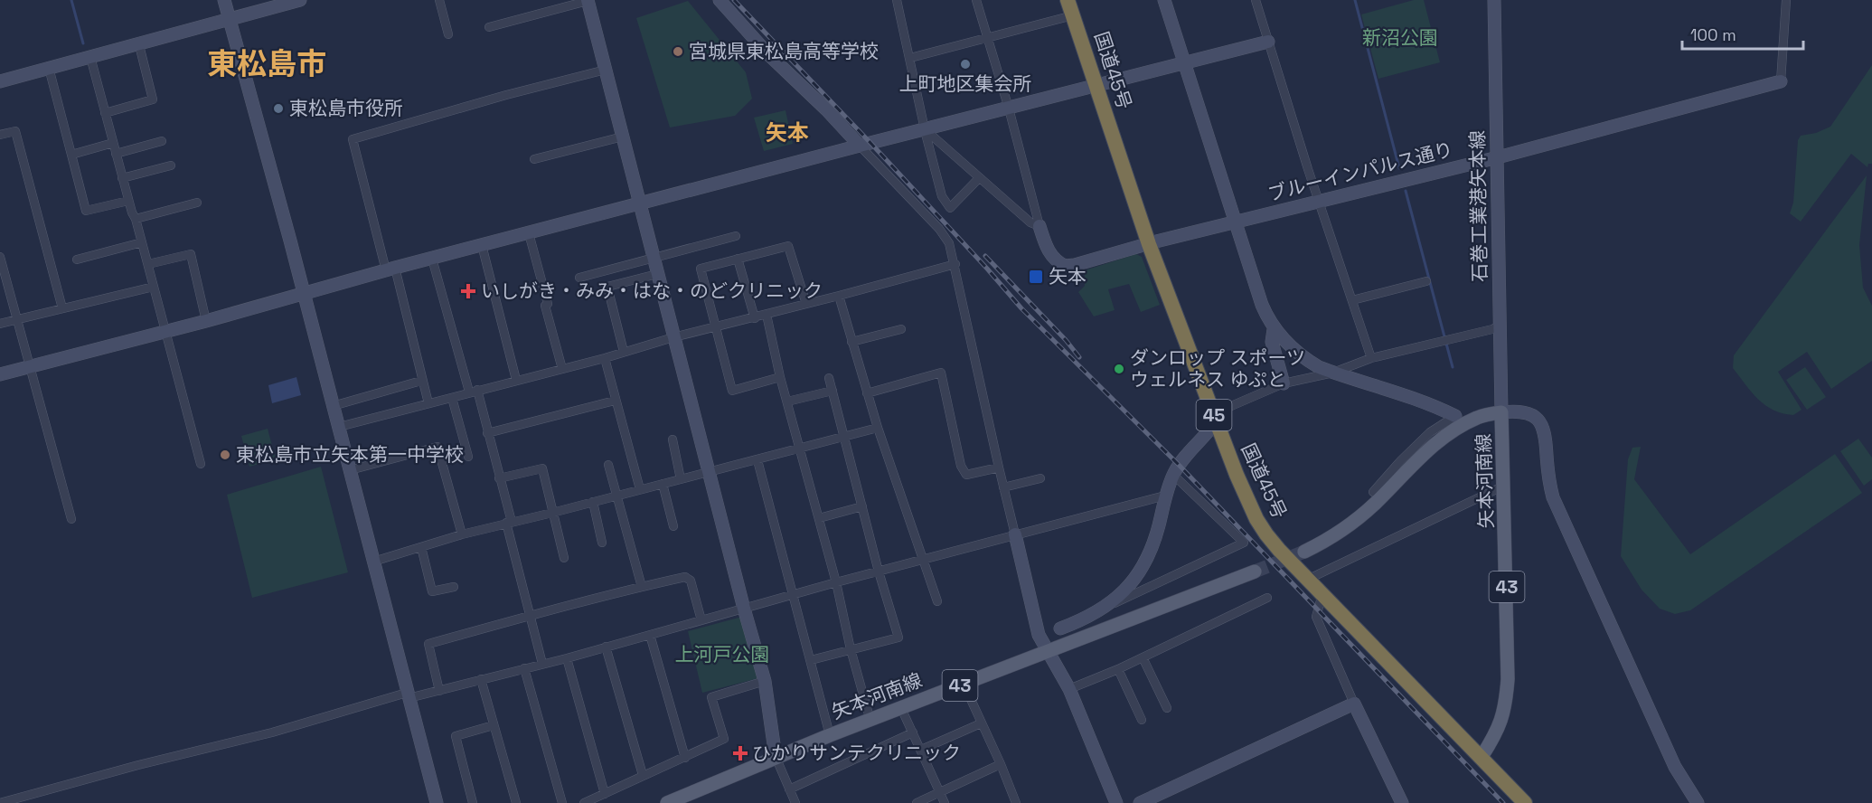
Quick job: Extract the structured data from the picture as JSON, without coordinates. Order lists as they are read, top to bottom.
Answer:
{
  "streets": {
    "highway": ["国道45号", "45"],
    "main road": ["矢本河南線", "43"],
    "street": ["ブルーインパルス通り", "石巻工業港矢本線"]
  },
  "crossings": [
    ["国道45号", "ブルーインパルス通り"],
    ["国道45号", "矢本河南線"],
    ["ブルーインパルス通り", "石巻工業港矢本線"],
    ["石巻工業港矢本線", "矢本河南線"]
  ],
  "districts": ["東松島市", "矢本"],
  "parks": ["新沼公園", "上河戸公園"],
  "places": {
    "other": [
      "宮城県東松島高等学校",
      "上町地区集会所",
      "東松島市役所",
      "ダンロップ スポーツ ウェルネス ゆぷと",
      "東松島市立矢本第一中学校"
    ],
    "transit": ["矢本"],
    "health": ["いしがき・みみ・はな・のどクリニック", "ひかりサンテクリニック"]
  },
  "scale_bar": "100 m"
}
